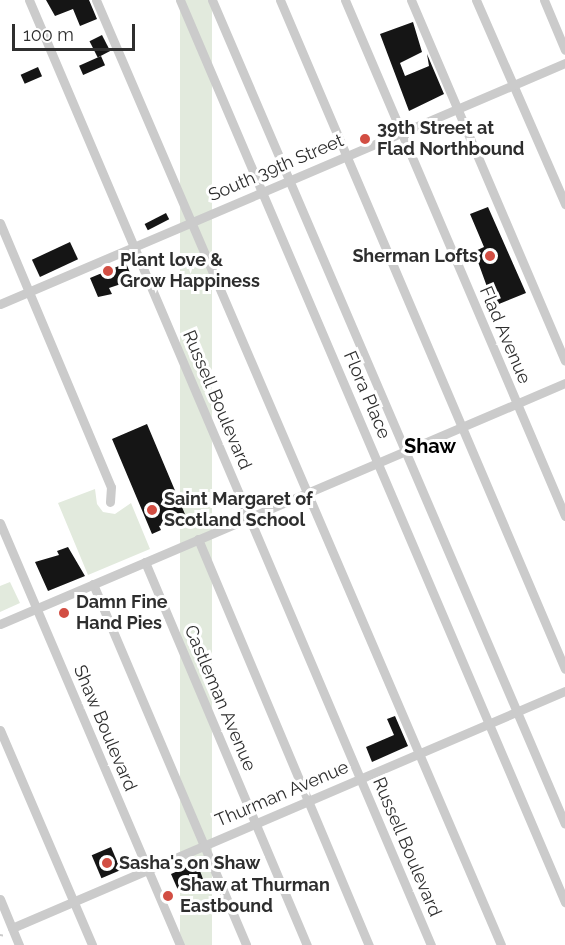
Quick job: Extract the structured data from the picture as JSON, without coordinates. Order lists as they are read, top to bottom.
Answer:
{
  "streets": {
    "street": [
      "South 39th Street",
      "Flad Avenue",
      "Flora Place",
      "Russell Boulevard",
      "Castleman Avenue",
      "Shaw Boulevard",
      "Thurman Avenue"
    ]
  },
  "crossings": [
    ["South 39th Street", "Flad Avenue"],
    ["South 39th Street", "Flora Place"],
    ["South 39th Street", "Russell Boulevard"],
    ["Flora Place", "Thurman Avenue"],
    ["Russell Boulevard", "Thurman Avenue"],
    ["Castleman Avenue", "Thurman Avenue"],
    ["Shaw Boulevard", "Thurman Avenue"]
  ],
  "districts": ["Shaw"],
  "places": [
    "39th Street at Flad Northbound",
    "Sherman Lofts",
    "Plant love & Grow Happiness",
    "Saint Margaret of Scotland School",
    "Damn Fine Hand Pies",
    "Sasha's on Shaw",
    "Shaw at Thurman Eastbound"
  ],
  "scale_bar": "100 m"
}
